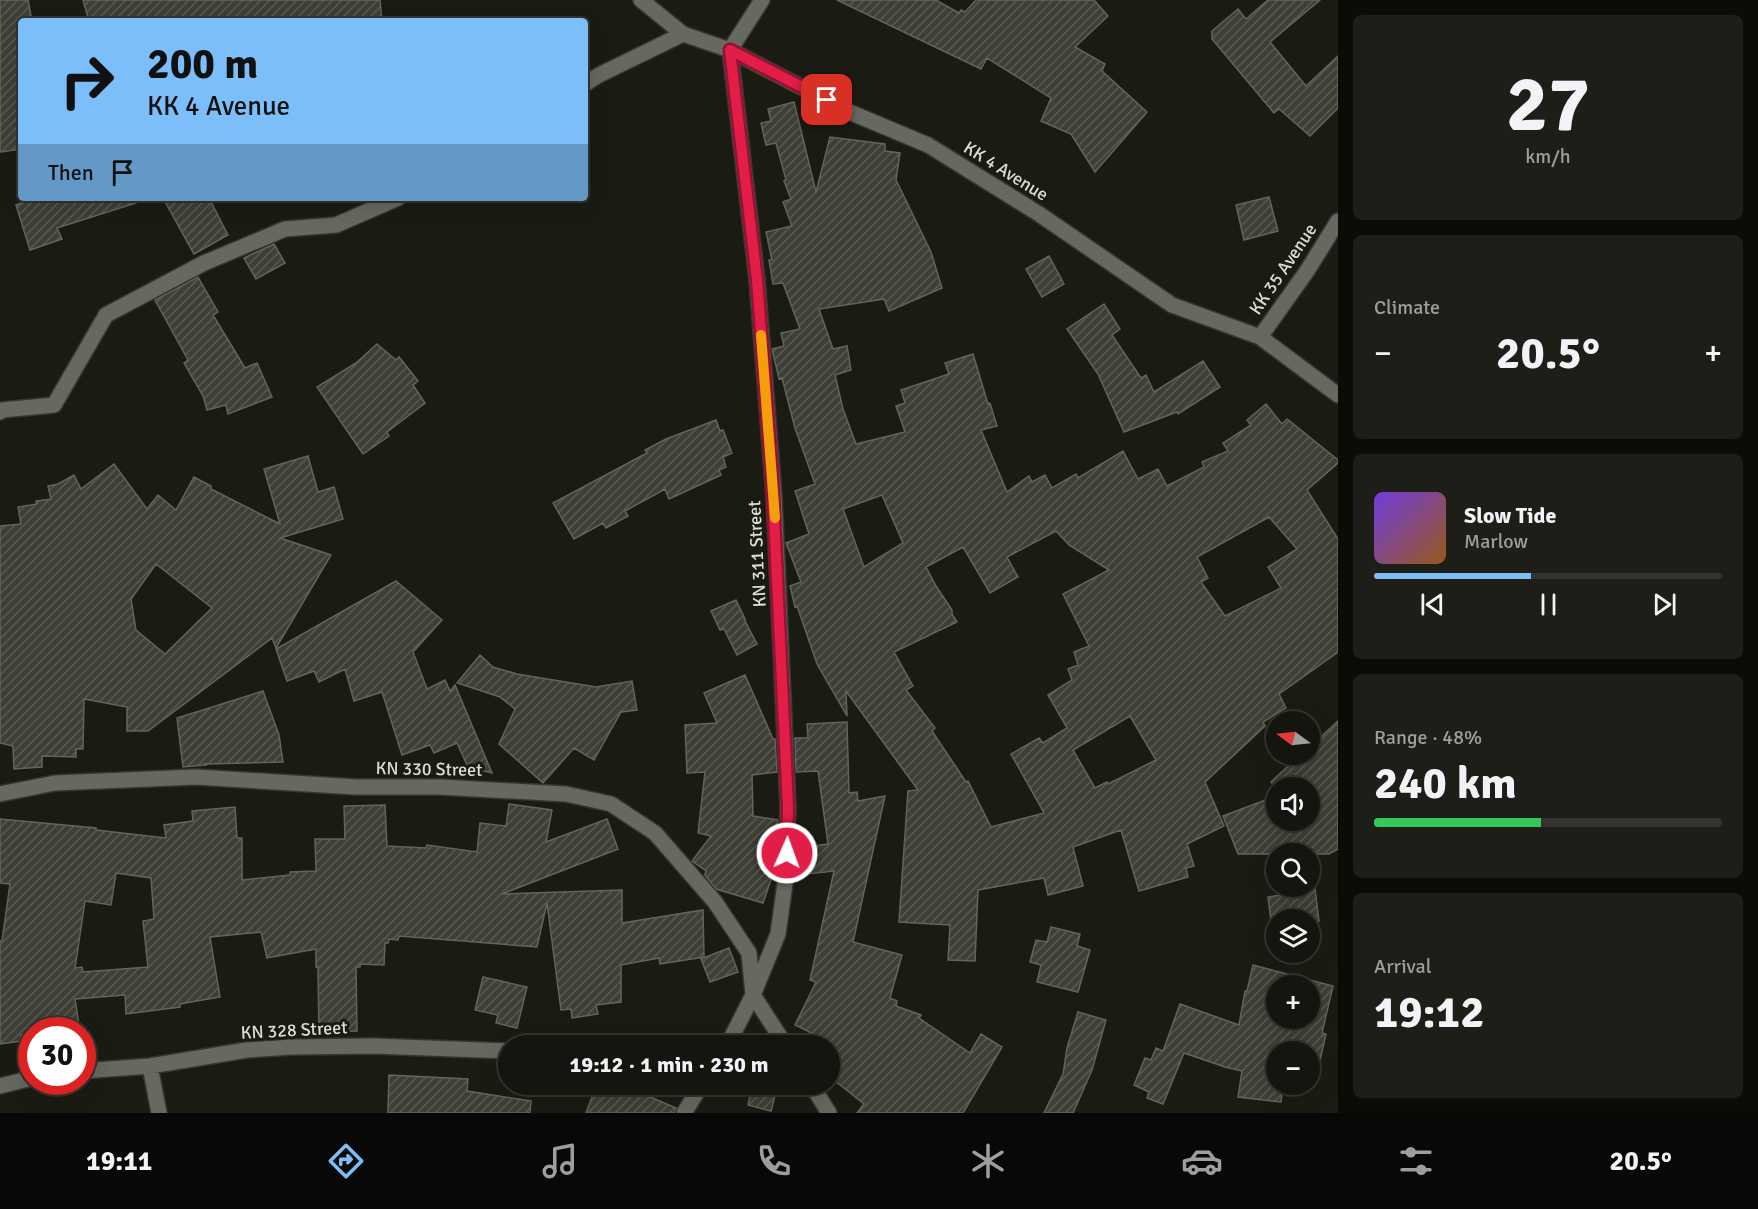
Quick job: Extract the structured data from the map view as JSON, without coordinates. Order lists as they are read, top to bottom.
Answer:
{
  "streets": {
    "street": [
      "KK 4 Avenue",
      "KK 35 Avenue",
      "KN 311 Street",
      "KN 330 Street",
      "KN 328 Street"
    ]
  },
  "crossings": [
    ["KK 4 Avenue", "KK 35 Avenue"],
    ["KK 4 Avenue", "KN 311 Street"],
    ["KN 311 Street", "KN 330 Street"]
  ],
  "north": "left",
  "page": {
    "tile": [
      ["27", "km/h"],
      "Climate",
      ["Range · 48%", "240 km"],
      ["Arrival", "19:12"]
    ],
    "turn": ["200 m", "KK 4 Avenue"],
    "then": "Then",
    "heat": ["−", "20.5°", "+"],
    "song": ["Slow Tide", "Marlow"],
    "map_buttons": ["+", "−"],
    "limit": "30",
    "trip": "19:12 · 1 min · 230 m",
    "tabs": ["19:11", "20.5°"]
  }
}
